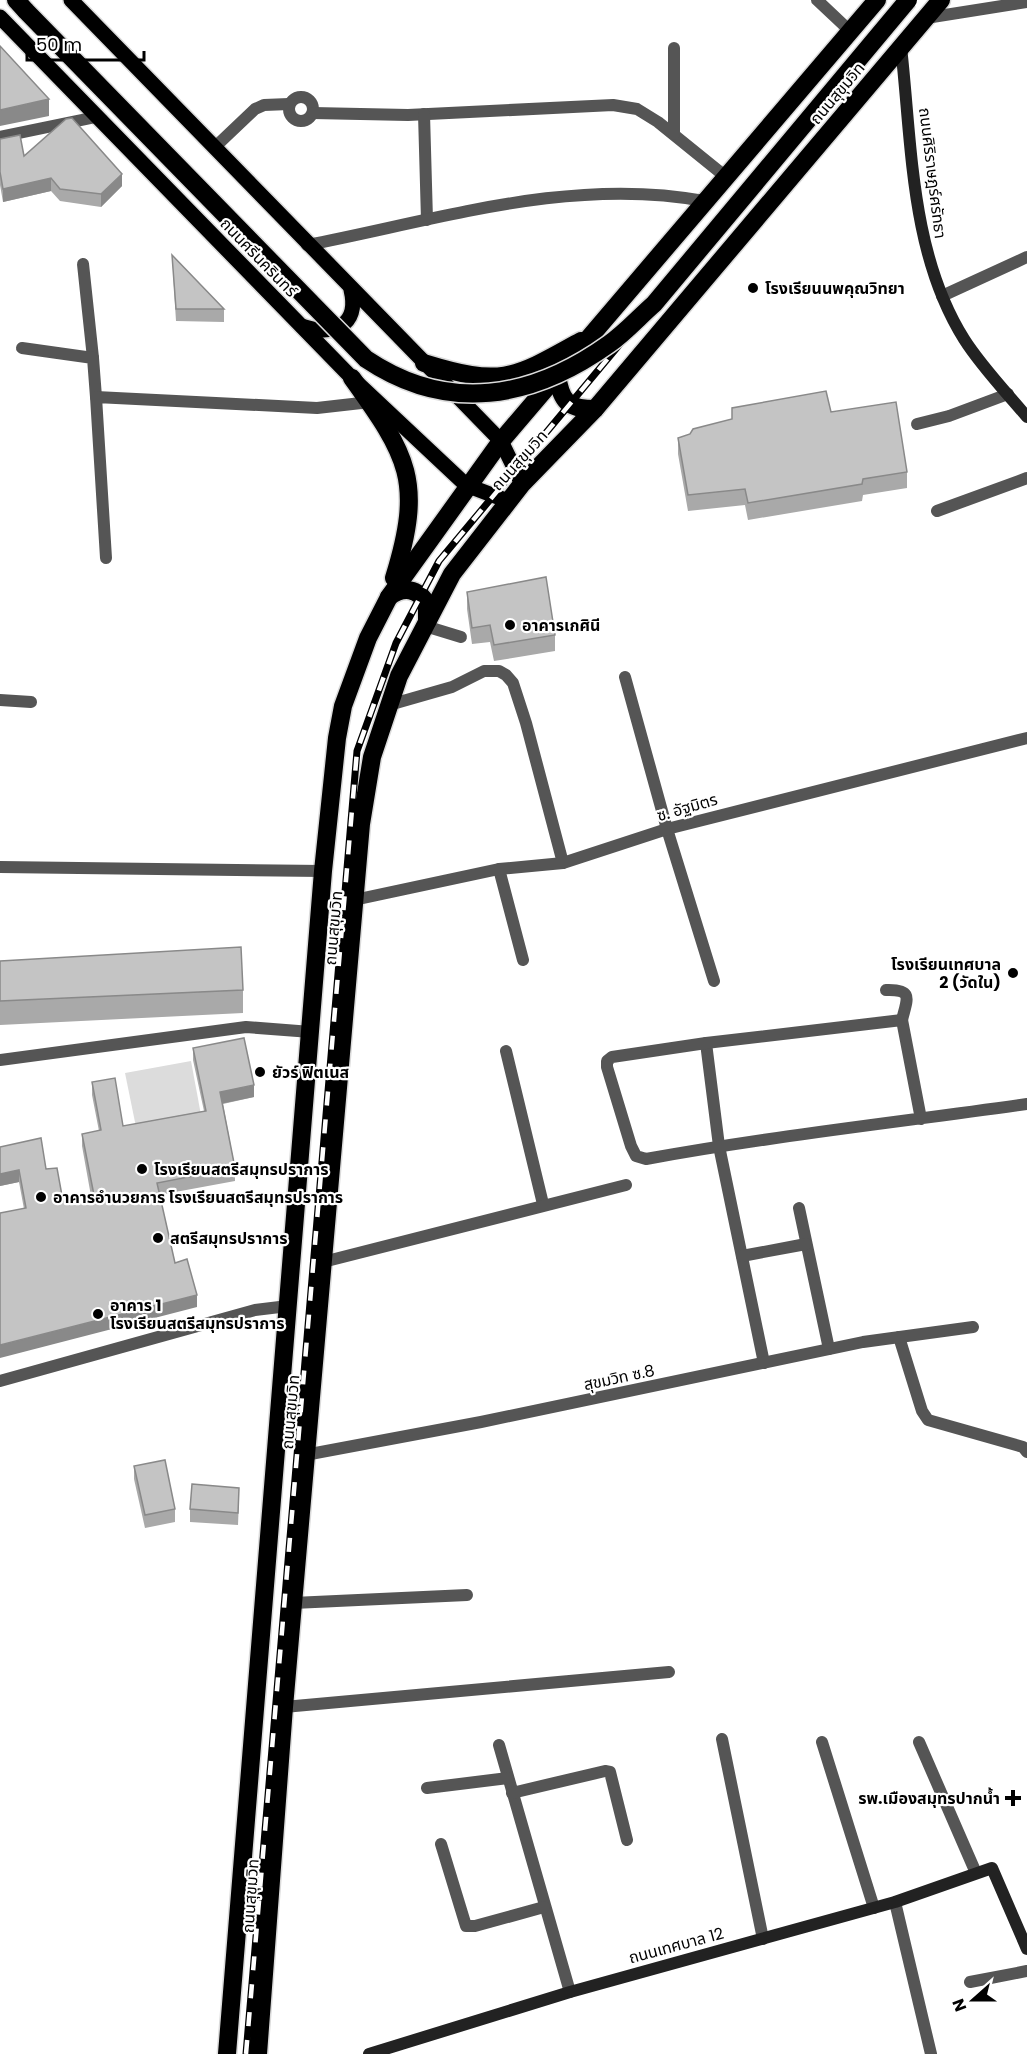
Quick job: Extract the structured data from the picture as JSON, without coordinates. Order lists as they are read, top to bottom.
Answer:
{
  "streets": {
    "highway": ["ถนนสุขุมวิท"],
    "main road": ["ถนนศรีนครินทร์"],
    "street": [
      "ถนนศิริราษฎร์ศรัทธา",
      "ซ. อัฐมิตร",
      "สุขมวิท ซ.8",
      "ถนนเทศบาล 12"
    ]
  },
  "crossings": [
    ["ถนนสุขุมวิท", "ถนนศิริราษฎร์ศรัทธา"],
    ["ถนนสุขุมวิท", "ถนนศรีนครินทร์"],
    ["ถนนสุขุมวิท", "ซ. อัฐมิตร"],
    ["ถนนสุขุมวิท", "สุขมวิท ซ.8"]
  ],
  "places": {
    "other": [
      "โรงเรียนนพคุณวิทยา",
      "อาคารเกศินี",
      "โรงเรียนเทศบาล 2 (วัดใน)",
      "ยัวร์ ฟิตเนส",
      "โรงเรียนสตรีสมุทรปราการ",
      "อาคารอำนวยการ โรงเรียนสตรีสมุทรปราการ",
      "สตรีสมุทรปราการ",
      "อาคาร 1 โรงเรียนสตรีสมุทรปราการ"
    ],
    "health": ["รพ.เมืองสมุทรปากน้ำ"]
  },
  "scale_bar": "50 m",
  "north": "left"
}
